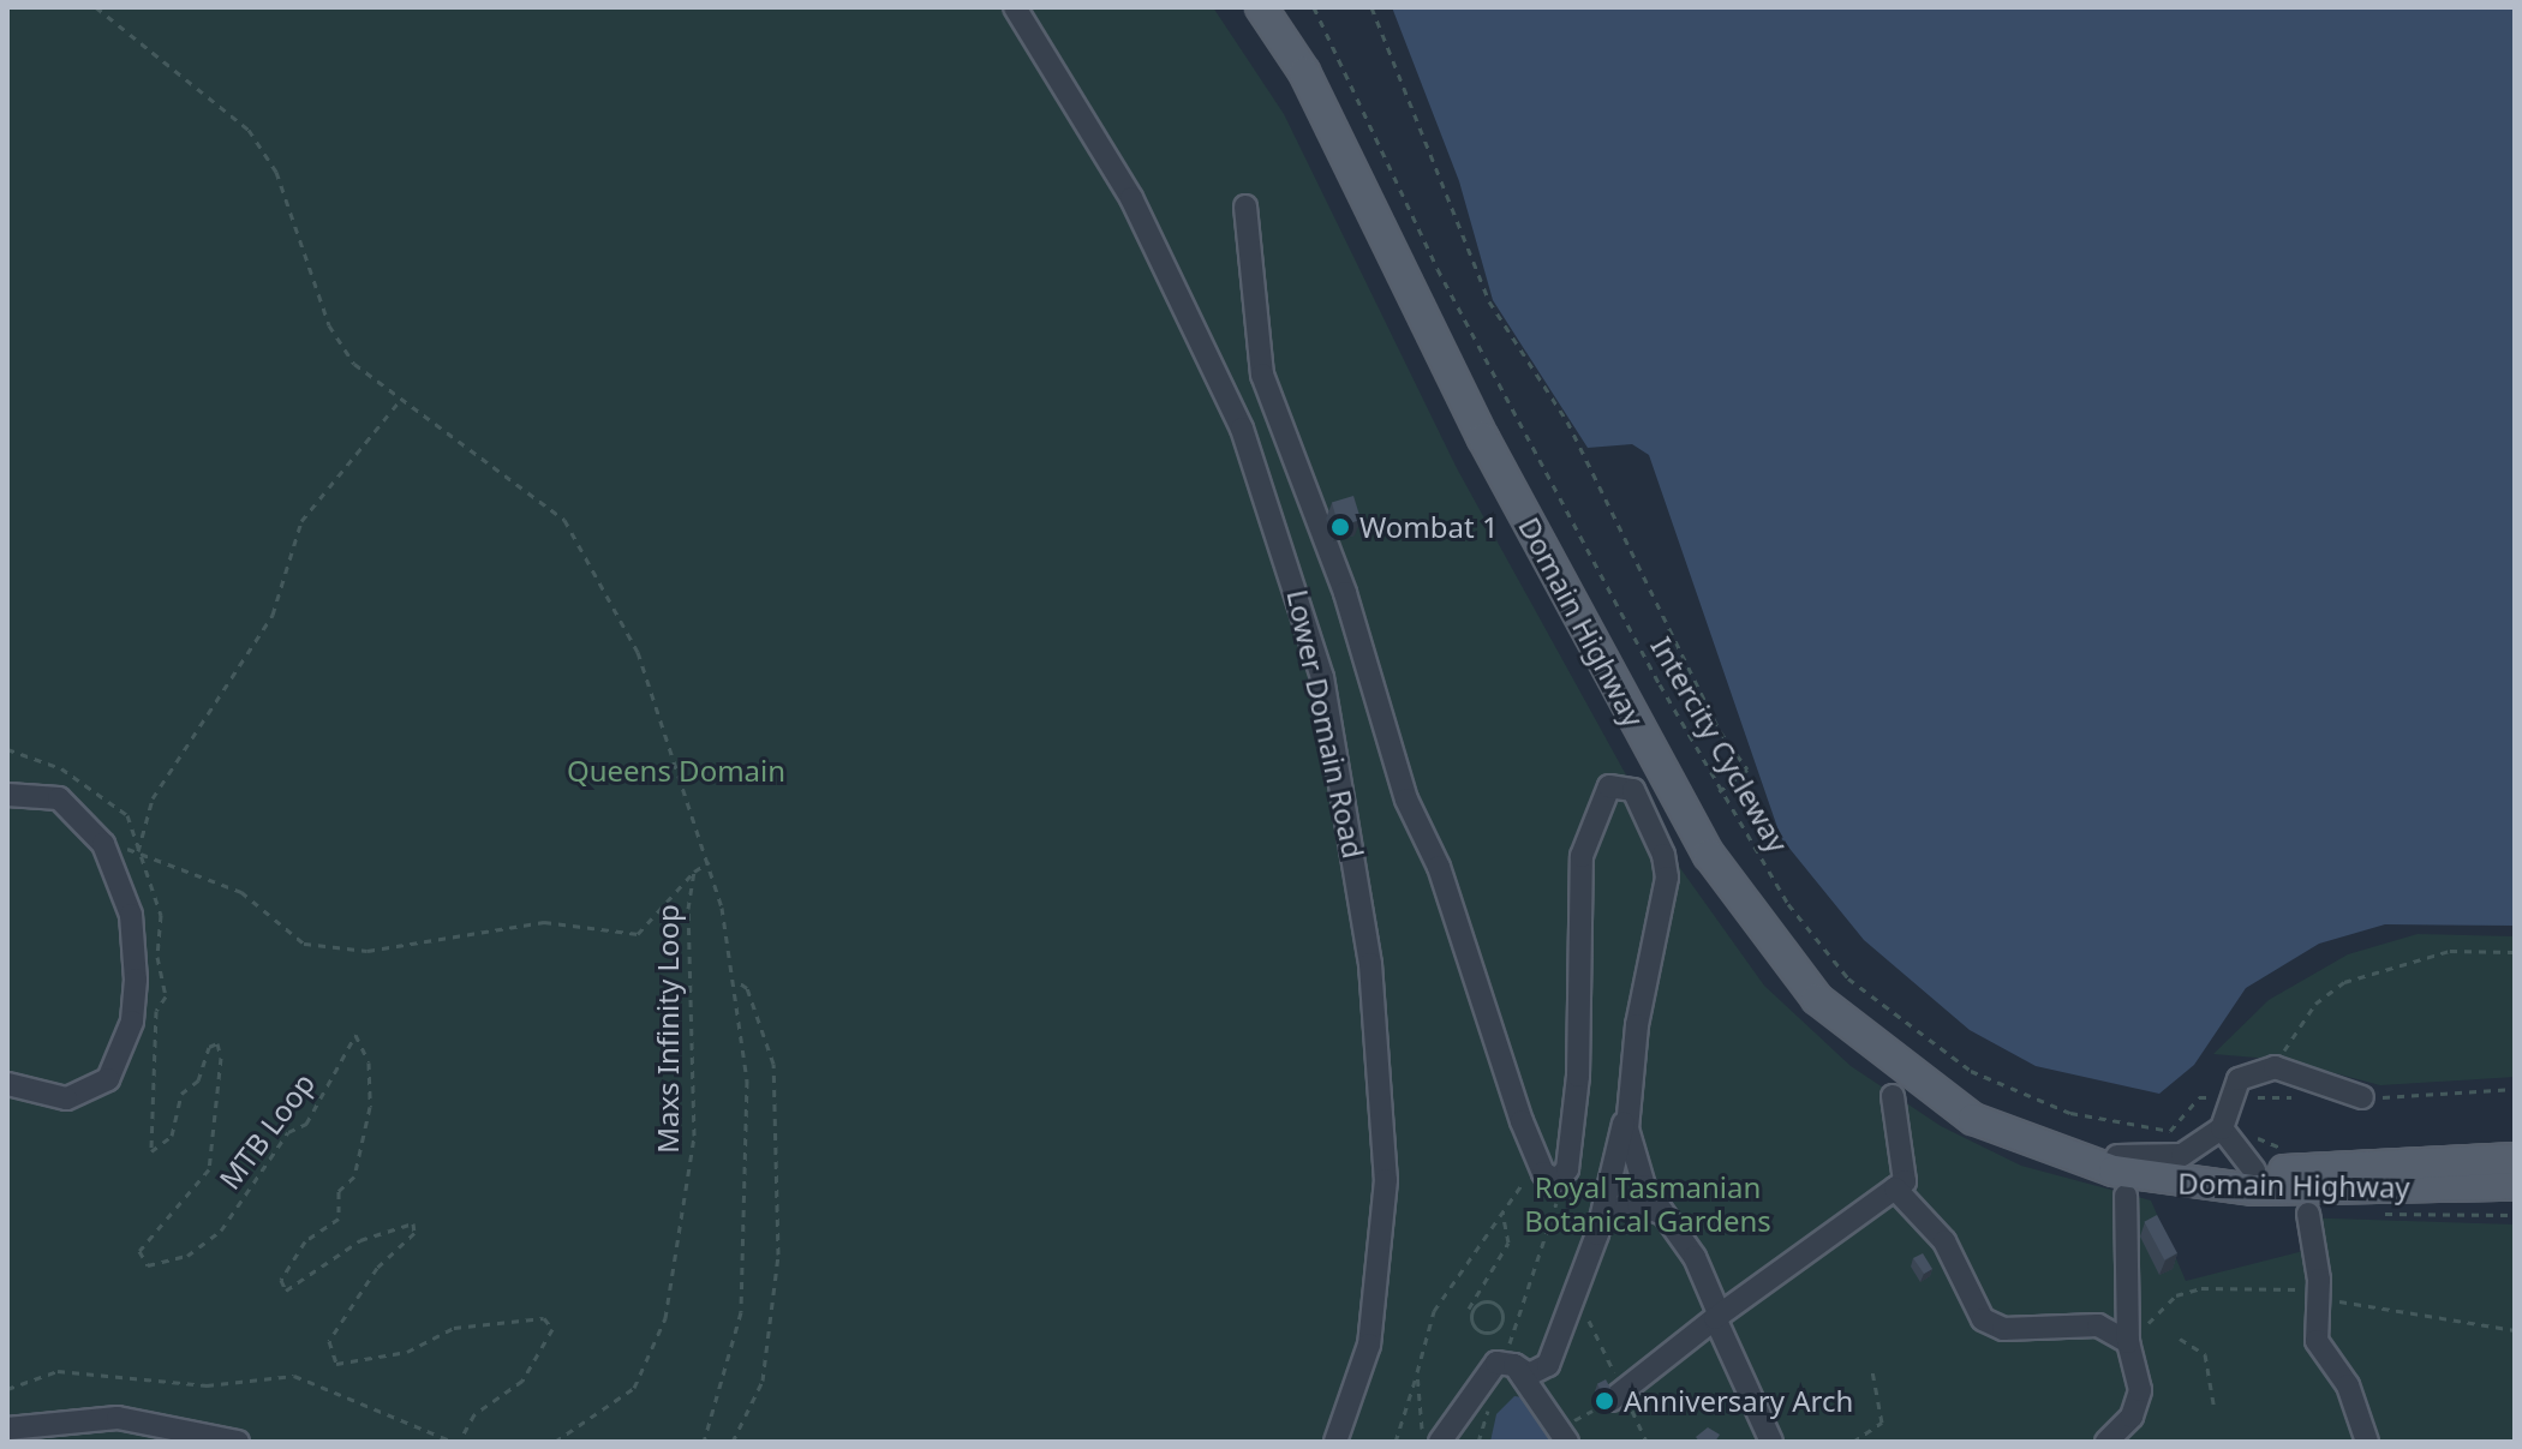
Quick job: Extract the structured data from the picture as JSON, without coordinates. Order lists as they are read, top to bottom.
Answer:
{
  "streets": {
    "main road": ["Domain Highway"],
    "street": ["Lower Domain Road"],
    "path": ["Intercity Cycleway", "Maxs Infinity Loop", "MTB Loop"]
  },
  "parks": ["Queens Domain", "Royal Tasmanian Botanical Gardens"],
  "places": ["Wombat 1", "Anniversary Arch"]
}
